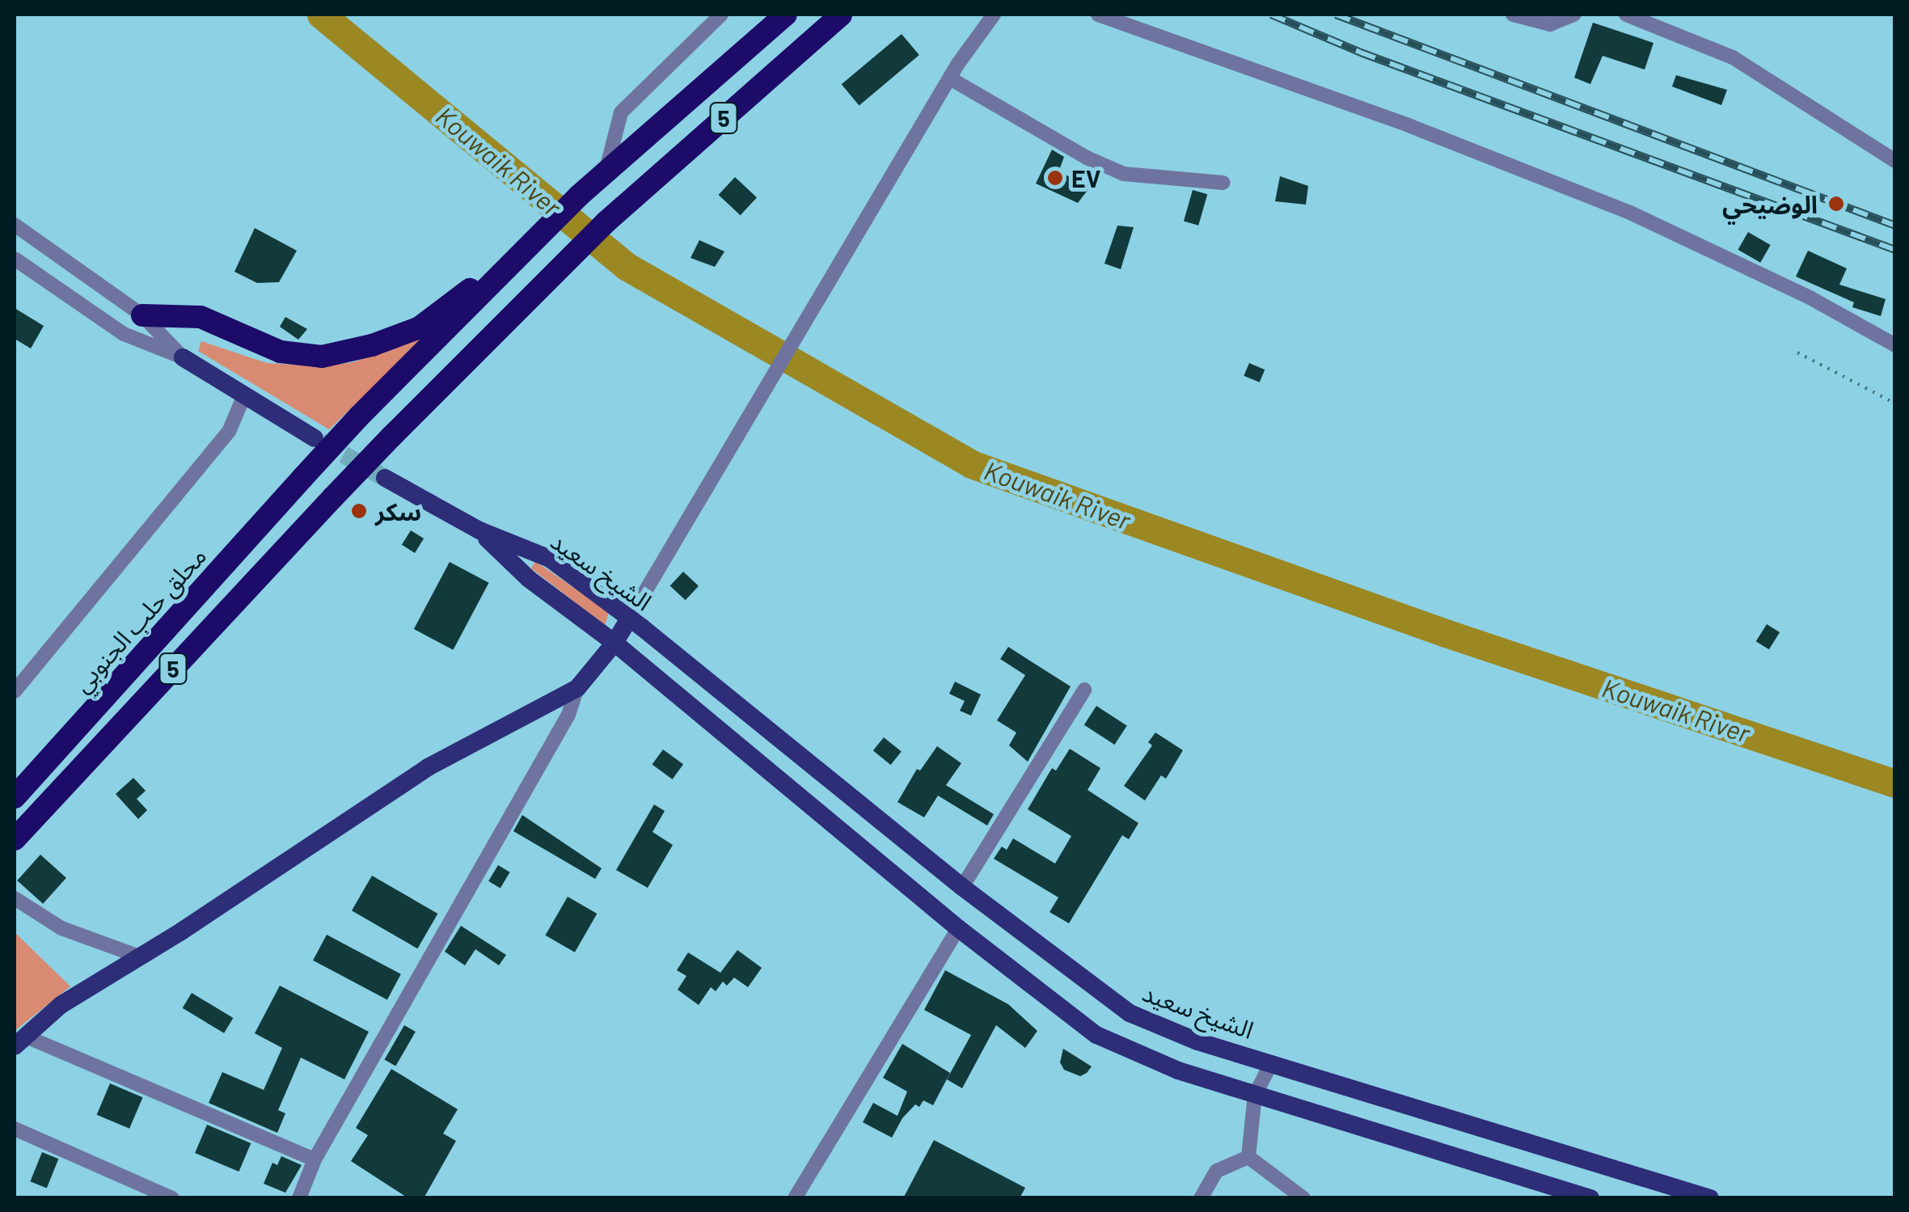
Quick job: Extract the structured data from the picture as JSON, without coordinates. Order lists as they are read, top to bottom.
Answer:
{
  "streets": {
    "highway": ["5", "محلق حلب الجنوبي"],
    "main road": ["الشيخ سعيد"]
  },
  "crossings": [
    ["5", "محلق حلب الجنوبي"]
  ],
  "water": ["Kouwaik River"],
  "places": ["EV", "الوضيحي", "سكر"]
}
